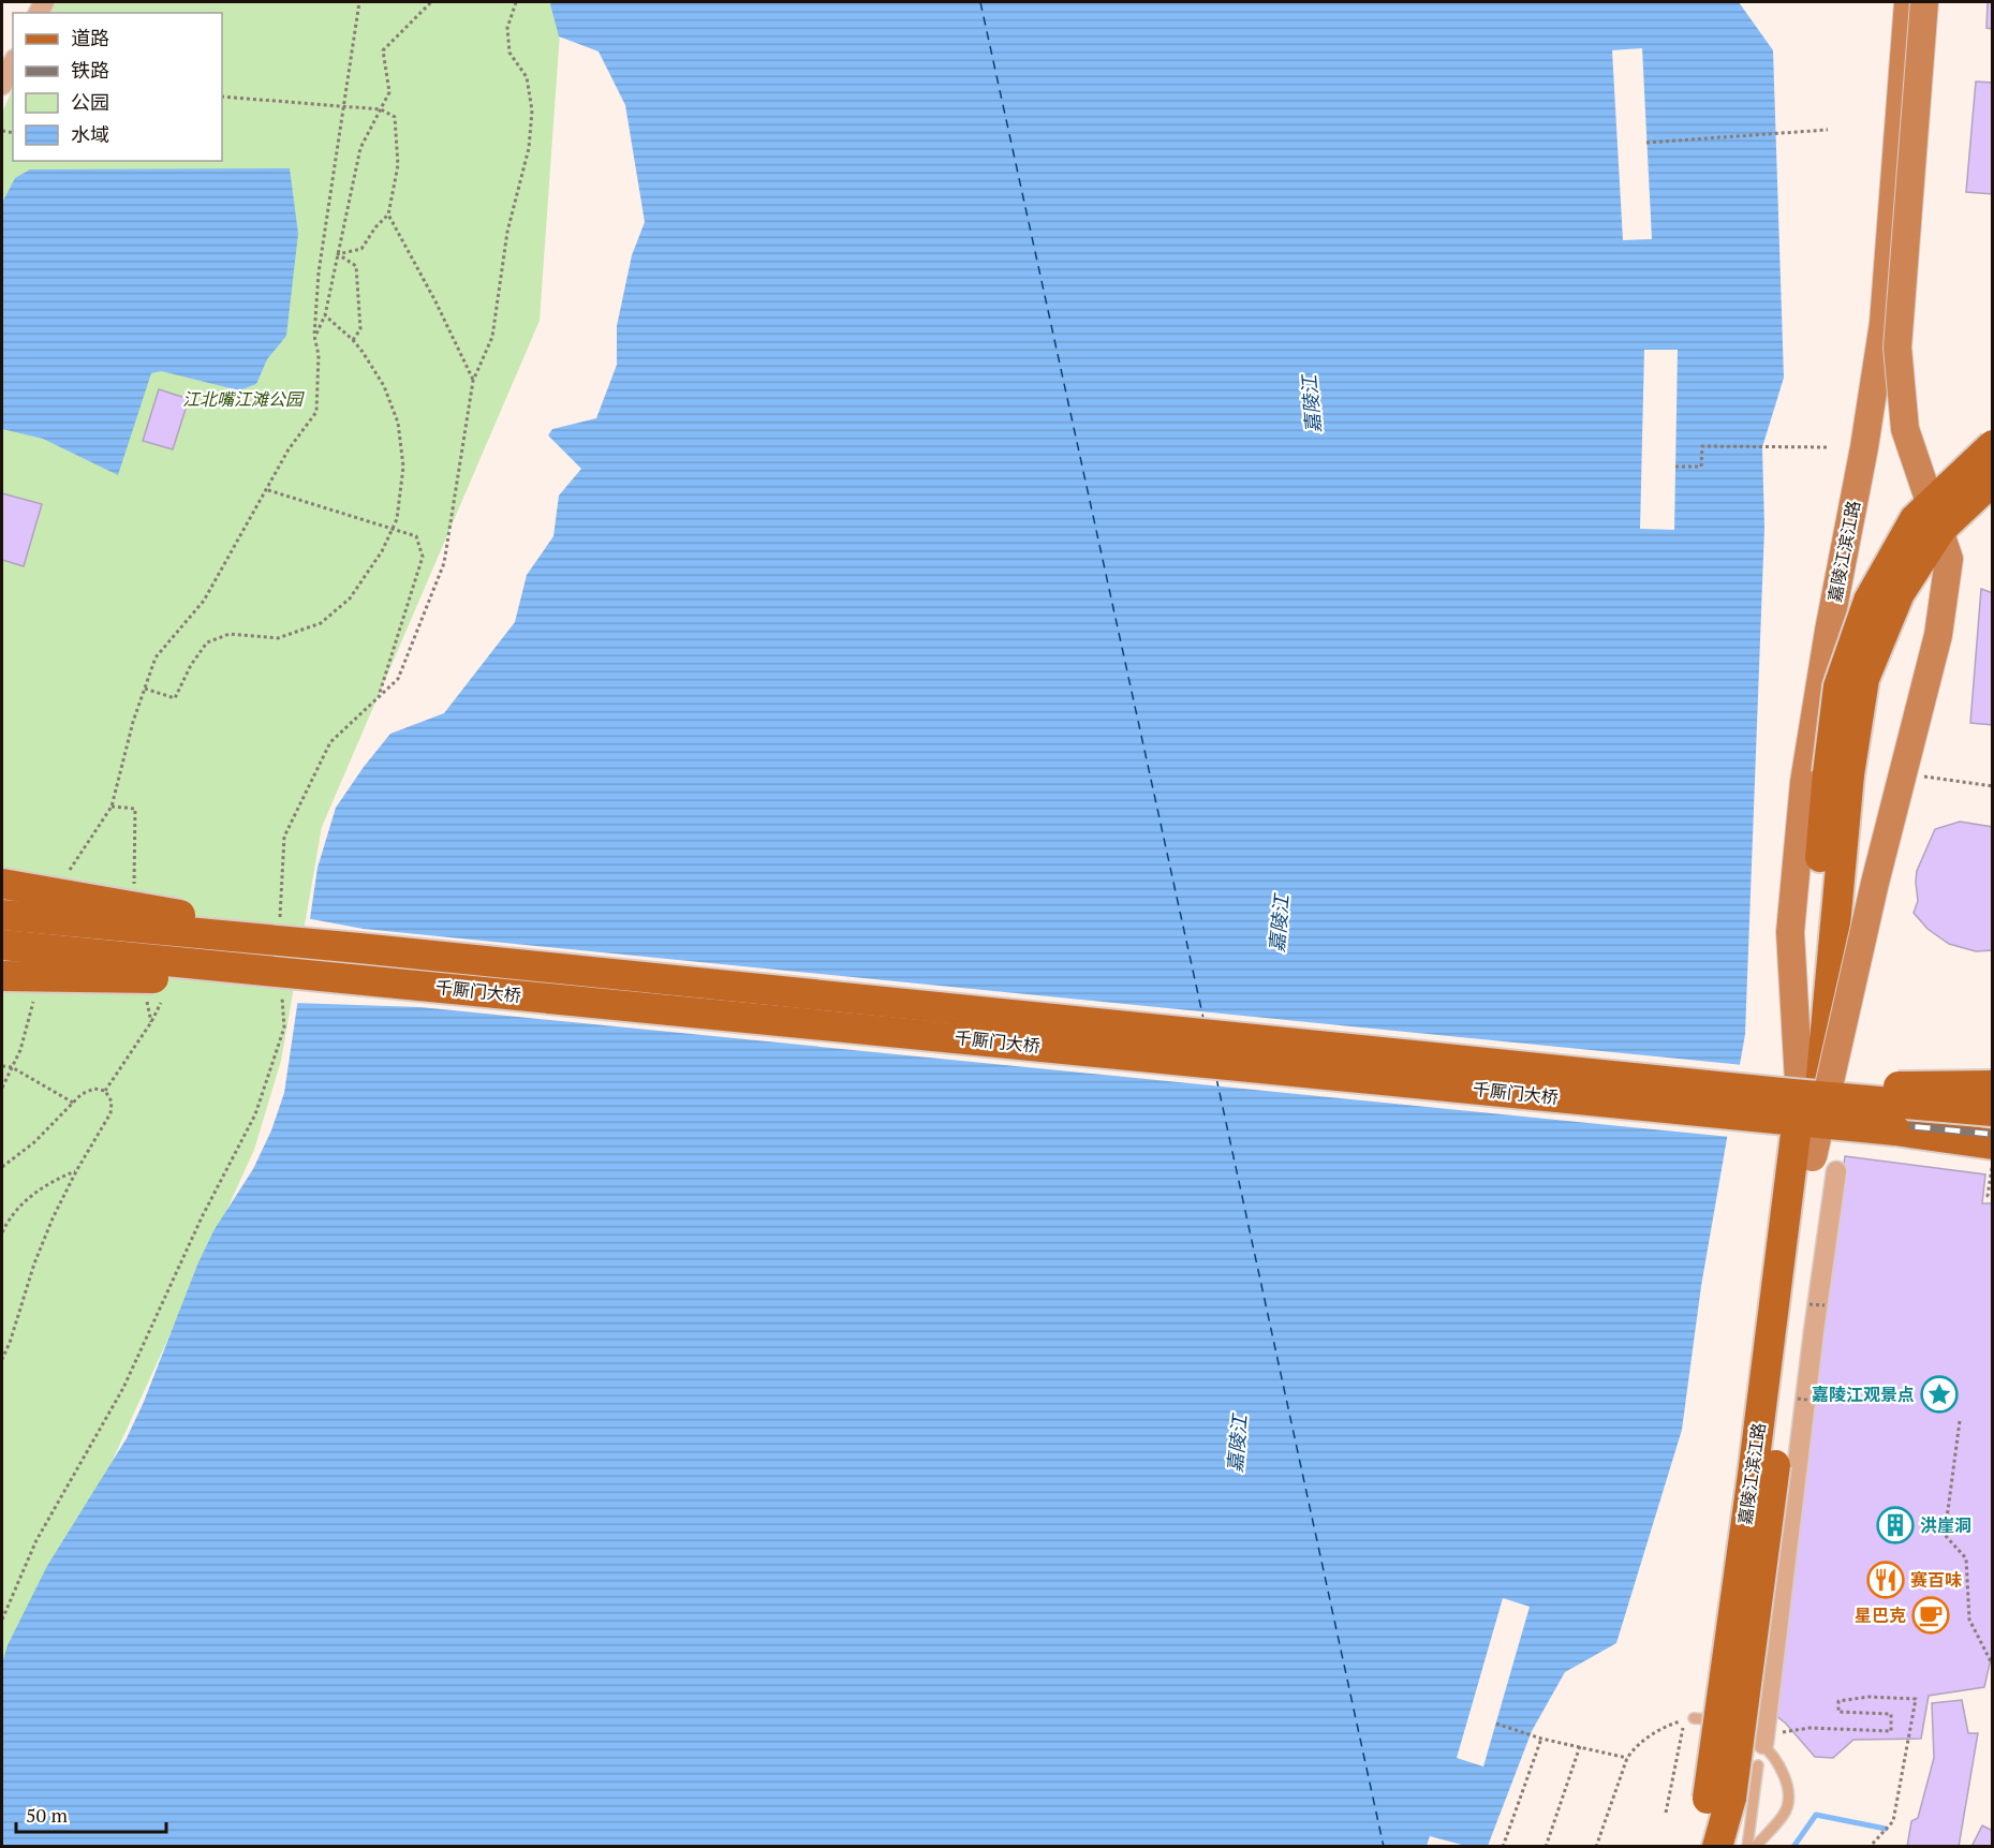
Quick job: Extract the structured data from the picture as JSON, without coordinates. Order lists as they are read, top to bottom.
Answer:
{
  "streets": {
    "main road": ["嘉陵江滨江路", "千厮门大桥"]
  },
  "crossings": [
    ["嘉陵江滨江路", "千厮门大桥"]
  ],
  "water": ["嘉陵江"],
  "parks": ["江北嘴江滩公园"],
  "places": {
    "place": ["嘉陵江观景点"],
    "building": ["洪崖洞"],
    "restaurant": ["赛百味"],
    "cafe": ["星巴克"]
  },
  "legend": [
    "道路",
    "铁路",
    "公园",
    "水域"
  ],
  "scale_bar": "50 m"
}
